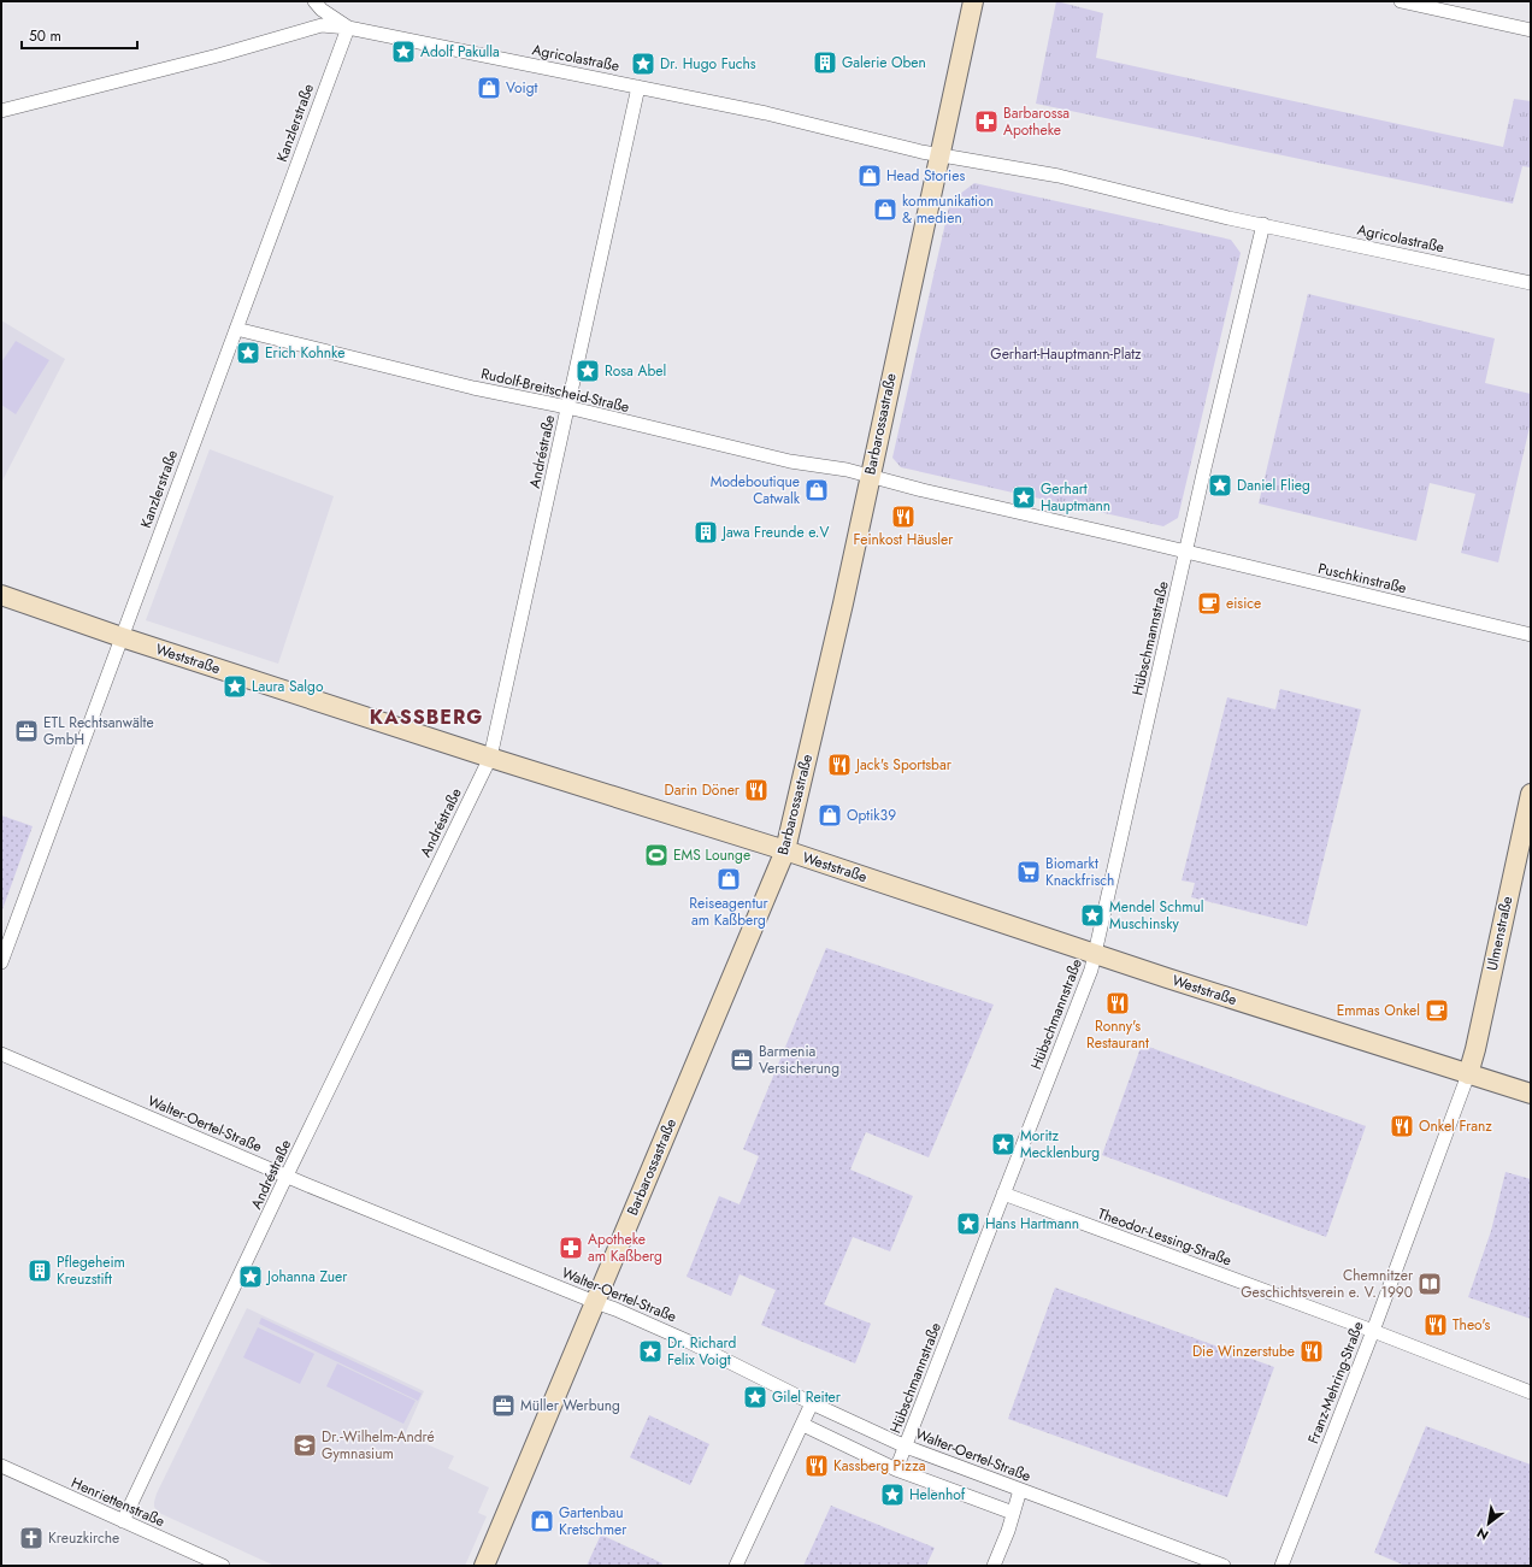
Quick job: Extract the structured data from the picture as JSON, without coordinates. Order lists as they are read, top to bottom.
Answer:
{
  "streets": {
    "street": [
      "Agricolastraße",
      "Kanzlerstraße",
      "Rudolf-Breitscheid-Straße",
      "Barbarossastraße",
      "Andréstraße",
      "Puschkinstraße",
      "Hübschmannstraße",
      "Weststraße",
      "Ulmenstraße",
      "Walter-Oertel-Straße",
      "Theodor-Lessing-Straße",
      "Franz-Mehring-Straße",
      "Henriettenstraße"
    ]
  },
  "crossings": [
    ["Agricolastraße", "Kanzlerstraße"],
    ["Agricolastraße", "Barbarossastraße"],
    ["Agricolastraße", "Andréstraße"],
    ["Kanzlerstraße", "Rudolf-Breitscheid-Straße"],
    ["Kanzlerstraße", "Weststraße"],
    ["Rudolf-Breitscheid-Straße", "Barbarossastraße"],
    ["Rudolf-Breitscheid-Straße", "Andréstraße"],
    ["Barbarossastraße", "Weststraße"],
    ["Barbarossastraße", "Walter-Oertel-Straße"],
    ["Andréstraße", "Weststraße"],
    ["Andréstraße", "Walter-Oertel-Straße"],
    ["Andréstraße", "Henriettenstraße"],
    ["Puschkinstraße", "Hübschmannstraße"],
    ["Hübschmannstraße", "Weststraße"],
    ["Hübschmannstraße", "Walter-Oertel-Straße"],
    ["Hübschmannstraße", "Theodor-Lessing-Straße"],
    ["Weststraße", "Ulmenstraße"],
    ["Weststraße", "Franz-Mehring-Straße"],
    ["Ulmenstraße", "Franz-Mehring-Straße"],
    ["Theodor-Lessing-Straße", "Franz-Mehring-Straße"]
  ],
  "districts": ["KASSBERG"],
  "parks": ["Gerhart-Hauptmann-Platz"],
  "places": {
    "place": [
      "Adolf Pakulla",
      "Dr. Hugo Fuchs",
      "Erich Kohnke",
      "Rosa Abel",
      "Daniel Flieg",
      "Gerhart Hauptmann",
      "Laura Salgo",
      "Mendel Schmul Muschinsky",
      "Moritz Mecklenburg",
      "Hans Hartmann",
      "Johanna Zuer",
      "Dr. Richard Felix Voigt",
      "Gilel Reiter",
      "Helenhof"
    ],
    "building": ["Galerie Oben", "Jawa Freunde e.V", "Pflegeheim Kreuzstift"],
    "shop": [
      "Voigt",
      "Head Stories",
      "kommunikation & medien",
      "Modeboutique Catwalk",
      "Optik39",
      "Reiseagentur am Kaßberg",
      "Gartenbau Kretschmer"
    ],
    "pharmacy": ["Barbarossa Apotheke", "Apotheke am Kaßberg"],
    "restaurant": [
      "Feinkost Häusler",
      "Jack's Sportsbar",
      "Darin Döner",
      "Ronny's Restaurant",
      "Onkel Franz",
      "Theo's",
      "Die Winzerstube",
      "Kassberg Pizza"
    ],
    "cafe": ["eisice", "Emmas Onkel"],
    "office": ["ETL Rechtsanwälte GmbH", "Barmenia Versicherung", "Müller Werbung"],
    "sports": ["EMS Lounge"],
    "supermarket": ["Biomarkt Knackfrisch"],
    "library": ["Chemnitzer Geschichtsverein e. V. 1990"],
    "school or university": ["Dr.-Wilhelm-André Gymnasium"],
    "church": ["Kreuzkirche"]
  },
  "scale_bar": "50 m",
  "north": "bottom left"
}
